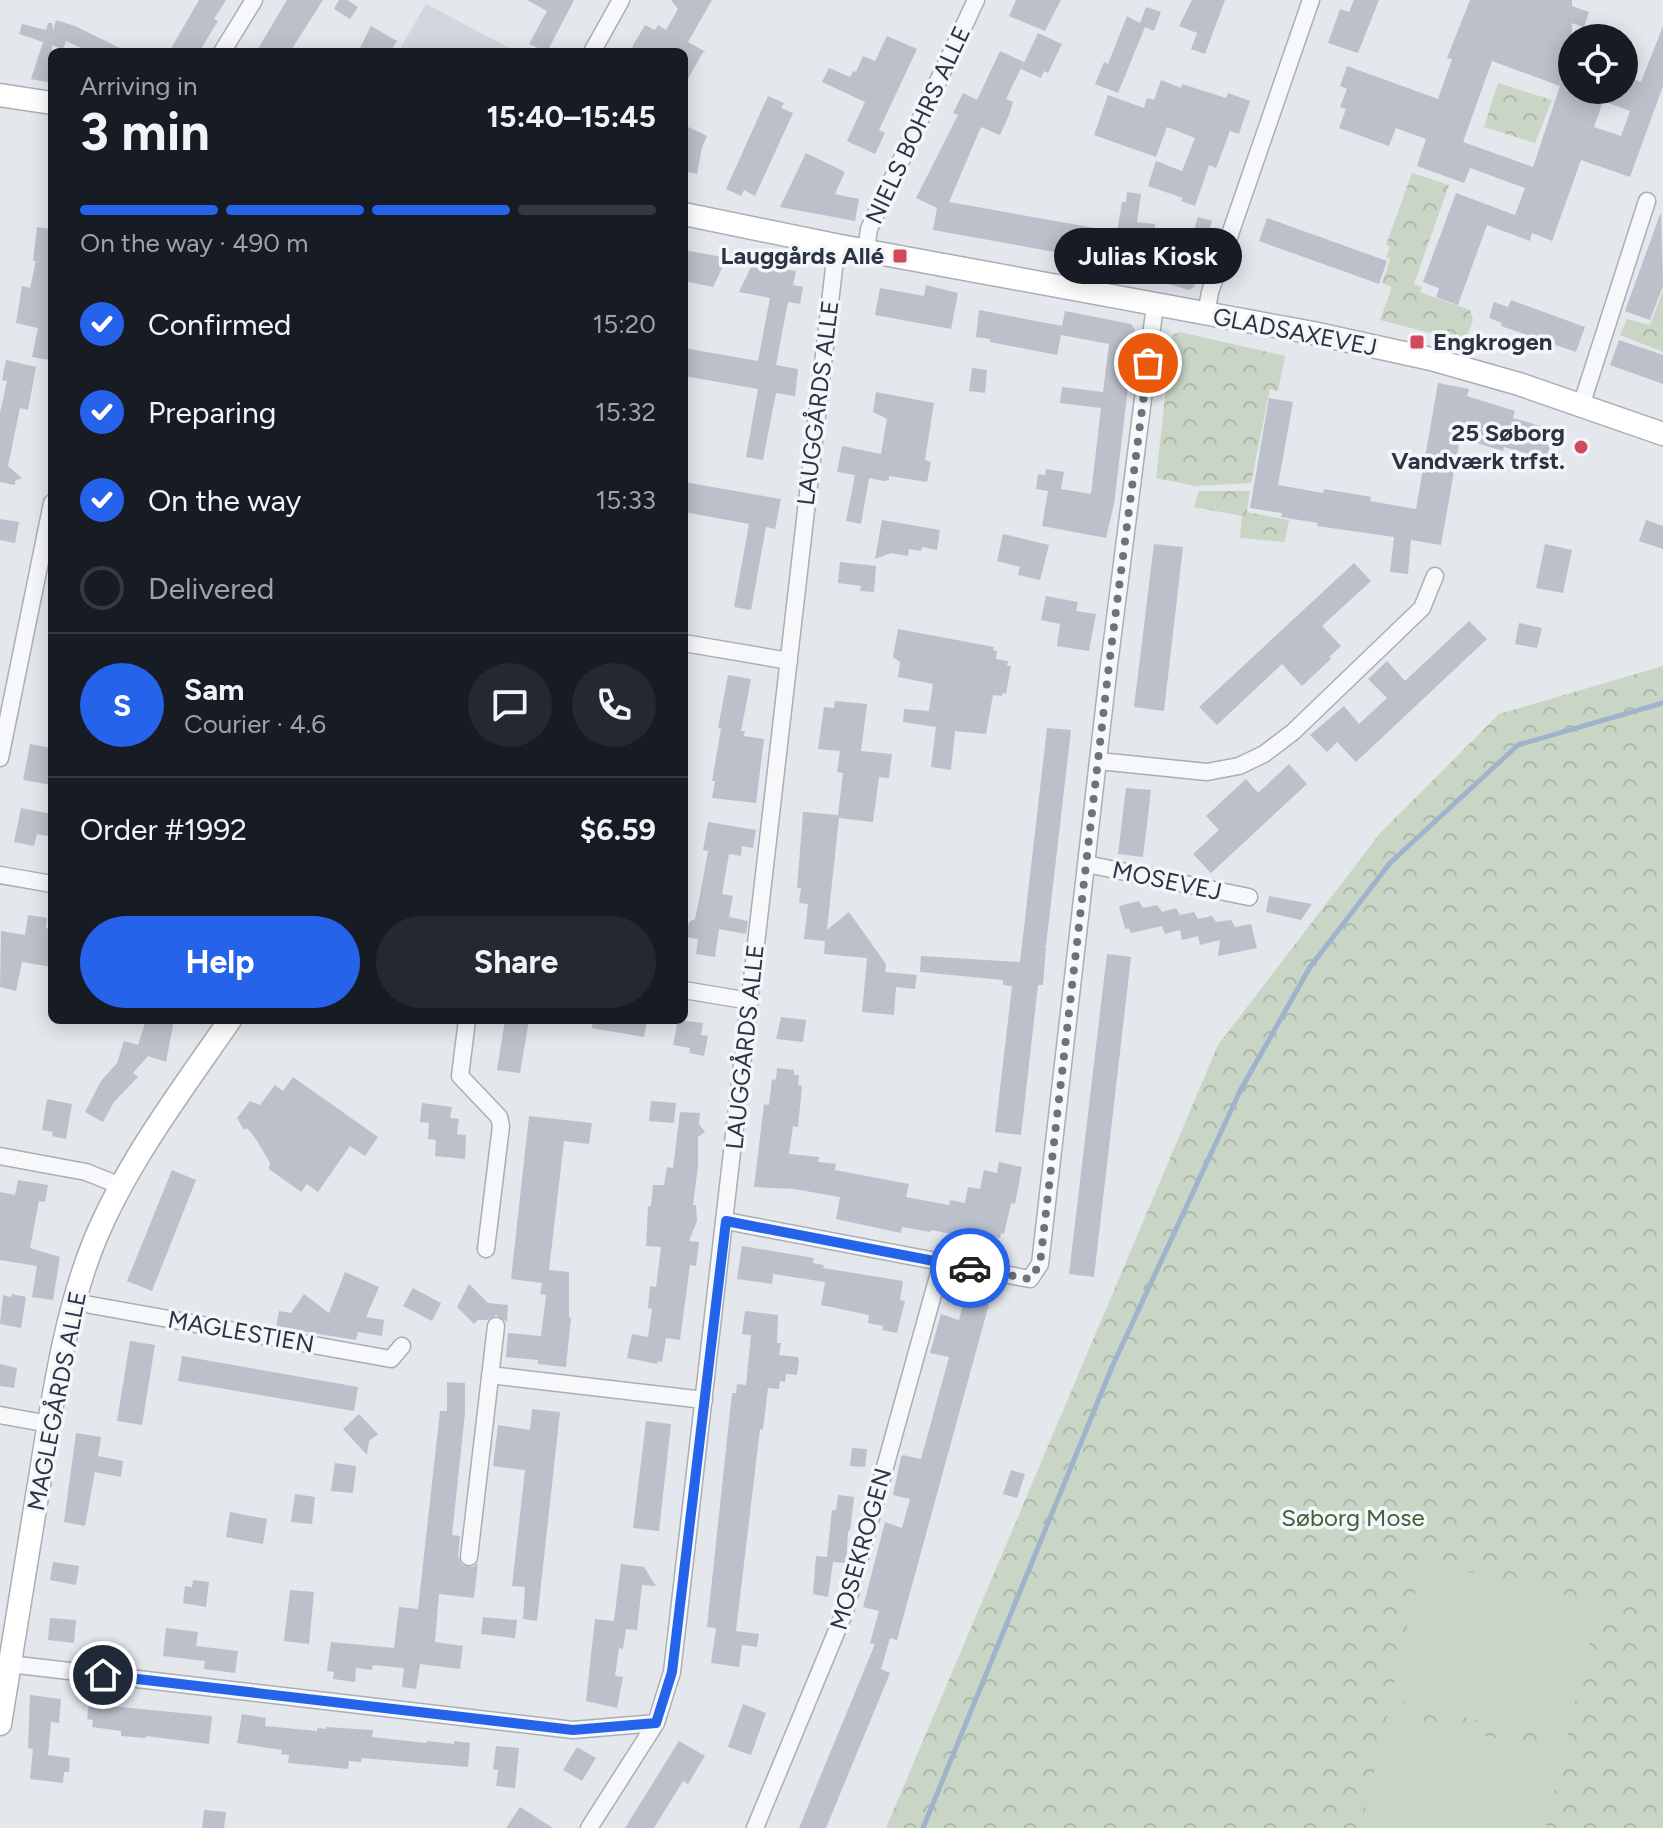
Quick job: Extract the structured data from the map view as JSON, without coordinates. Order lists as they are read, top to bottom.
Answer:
{
  "streets": {
    "street": [
      "NIELS BOHRS ALLE",
      "GLADSAXEVEJ",
      "LAUGGÅRDS ALLE",
      "MOSEVEJ",
      "MAGLESTIEN",
      "MAGLEGÅRDS ALLE",
      "MOSEKROGEN"
    ]
  },
  "crossings": [
    ["NIELS BOHRS ALLE", "GLADSAXEVEJ"],
    ["GLADSAXEVEJ", "LAUGGÅRDS ALLE"],
    ["GLADSAXEVEJ", "MOSEVEJ"],
    ["MOSEVEJ", "MOSEKROGEN"],
    ["MAGLESTIEN", "MAGLEGÅRDS ALLE"]
  ],
  "parks": ["Søborg Mose"],
  "places": {
    "transit": ["Lauggårds Allé", "Engkrogen"],
    "other": ["Julias Kiosk", "25 Søborg Vandværk trfst."]
  },
  "page": {
    "heading": ["3 min", "Arriving in", "15:40–15:45"],
    "panel": [
      "Sam",
      "Courier · 4.6",
      "Order #1992",
      "$6.59"
    ],
    "bar": "On the way · 490 m",
    "bubble": "Julias Kiosk",
    "list": [
      ["Confirmed", "15:20"],
      ["Preparing", "15:32"],
      ["On the way", "15:33"],
      "Delivered"
    ],
    "round": "S",
    "buttons": ["Help", "Share"]
  }
}
